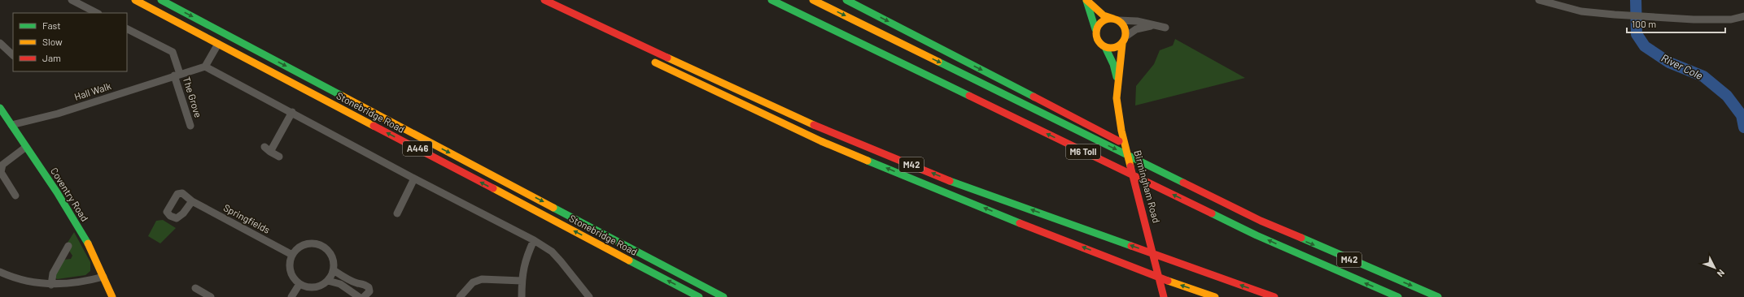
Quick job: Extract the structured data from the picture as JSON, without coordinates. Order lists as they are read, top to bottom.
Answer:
{
  "streets": {
    "main road": [
      "Stonebridge Road",
      "A446",
      "M6 Toll",
      "M42",
      "Birmingham Road",
      "Coventry Road"
    ],
    "street": ["Hall Walk", "The Grove", "Springfields"]
  },
  "crossings": [
    ["Hall Walk", "The Grove"],
    ["Hall Walk", "Coventry Road"],
    ["M6 Toll", "M42"]
  ],
  "water": ["River Cole"],
  "legend": ["Fast", "Slow", "Jam"],
  "scale_bar": "100 m",
  "north": "bottom right"
}
